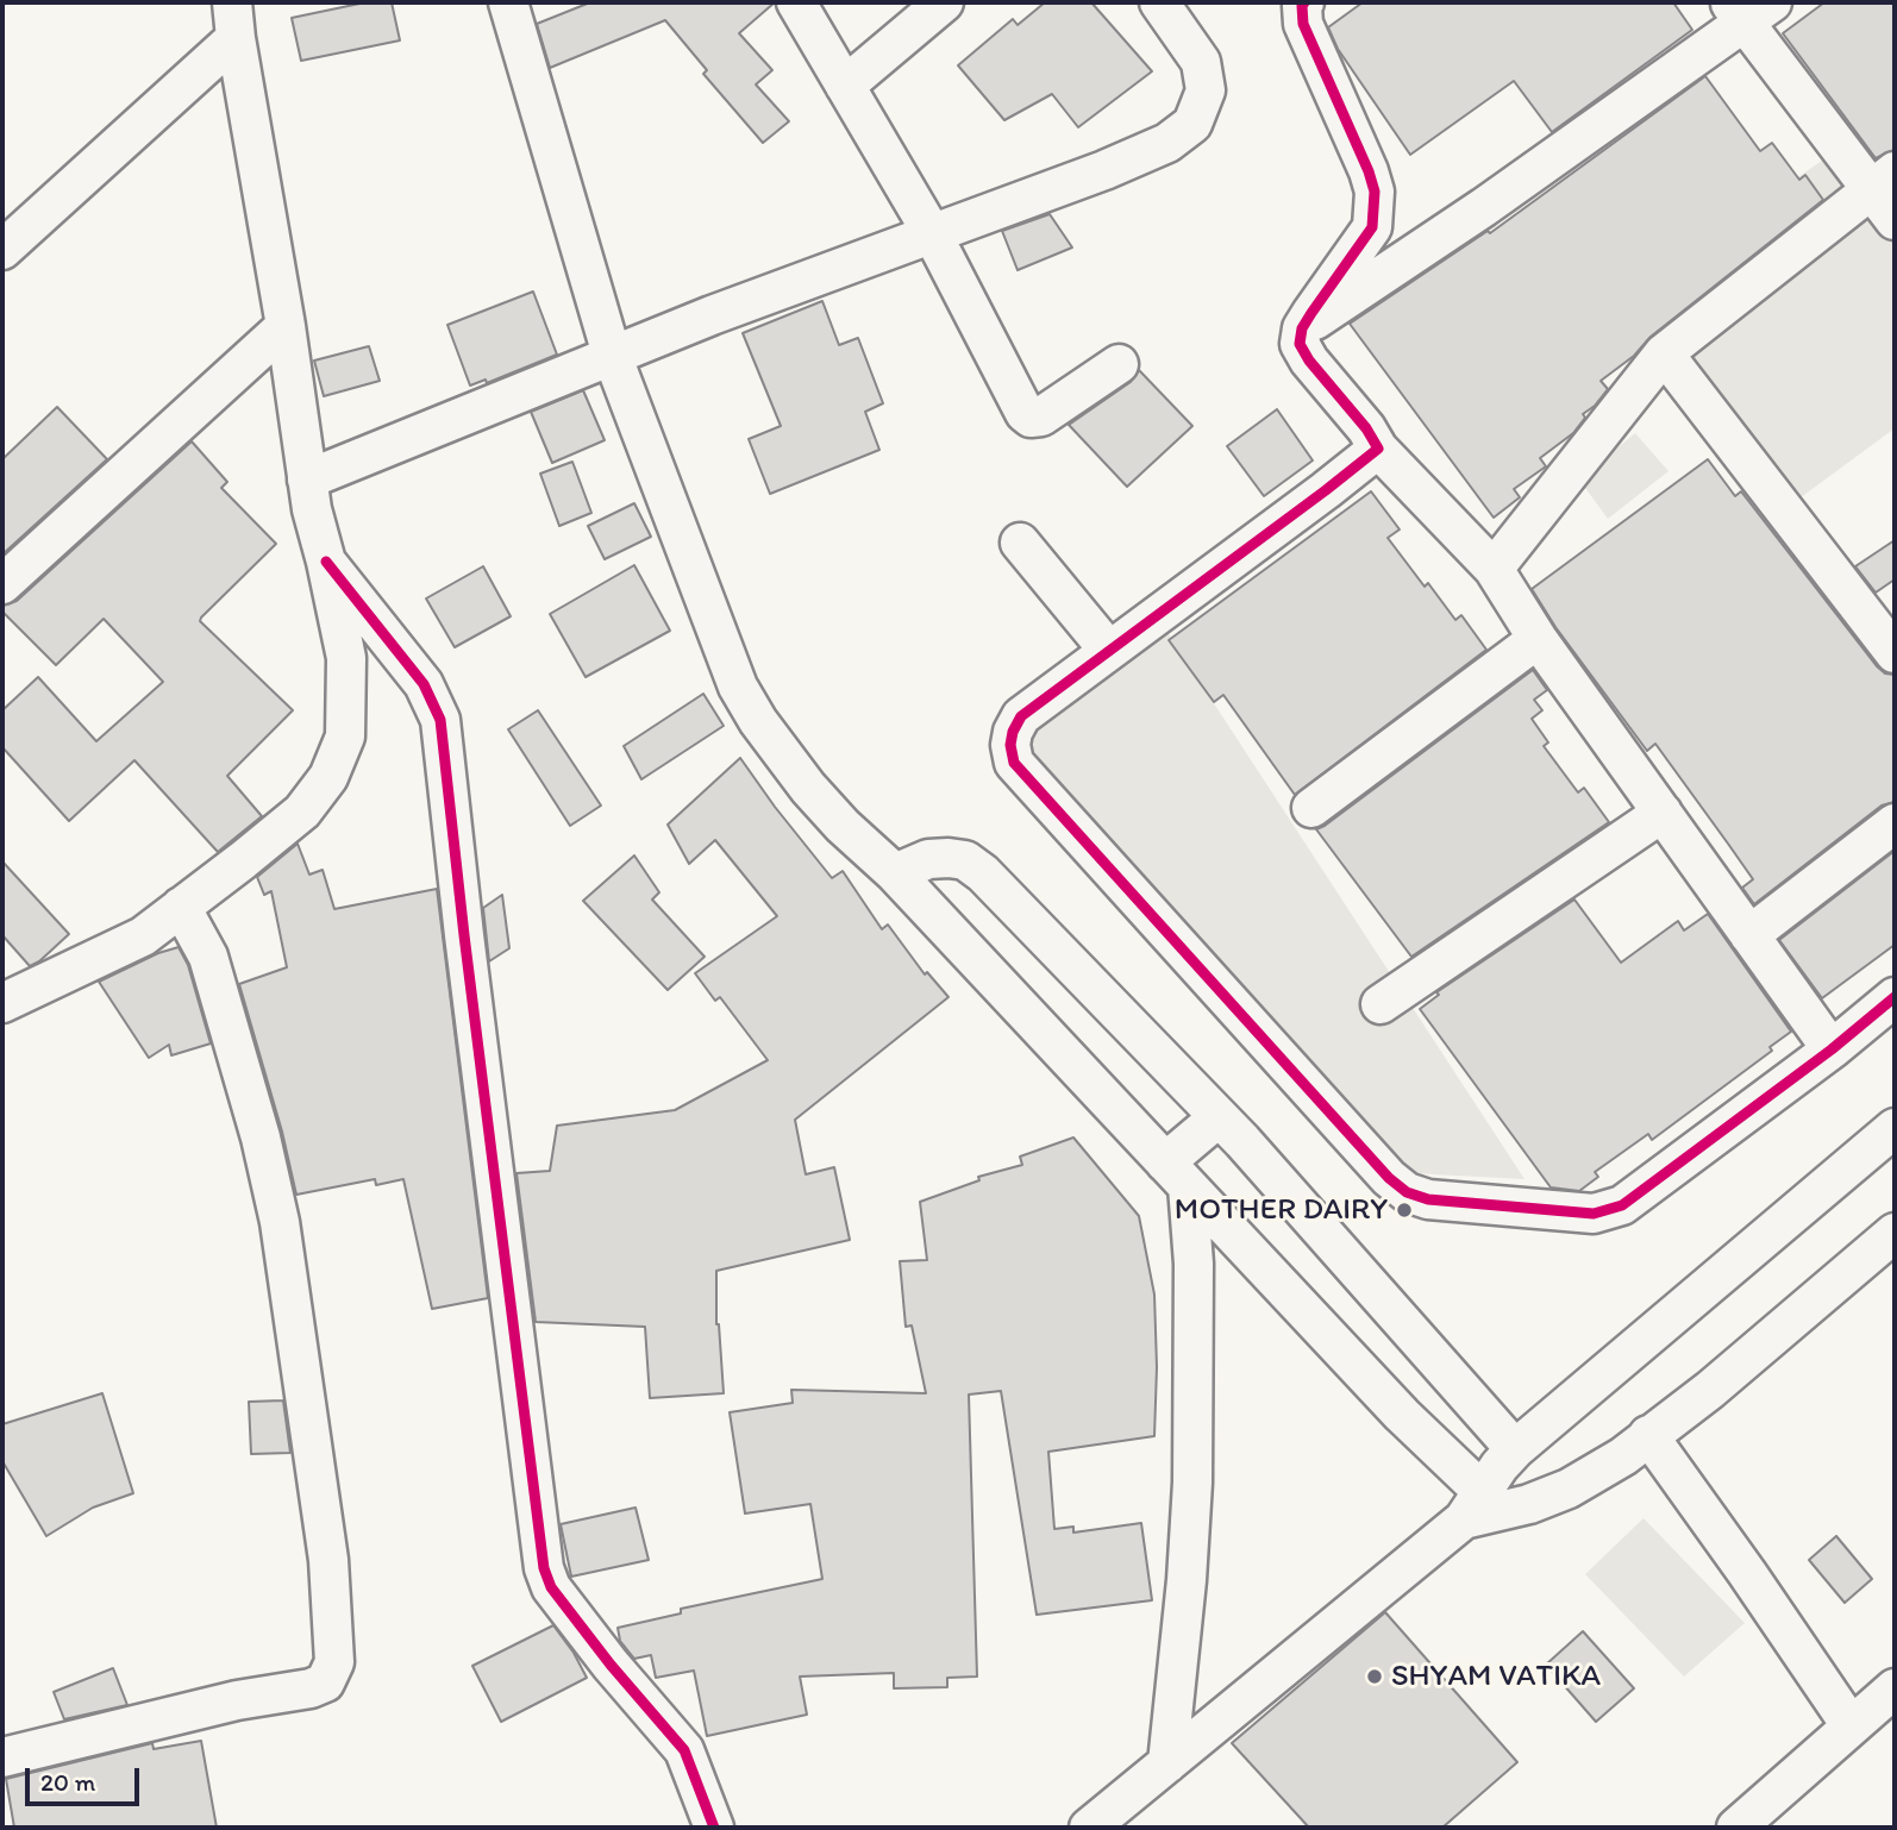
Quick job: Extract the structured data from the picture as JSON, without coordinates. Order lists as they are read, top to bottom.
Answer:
{
  "places": ["MOTHER DAIRY", "SHYAM VATIKA"],
  "scale_bar": "20 m"
}
